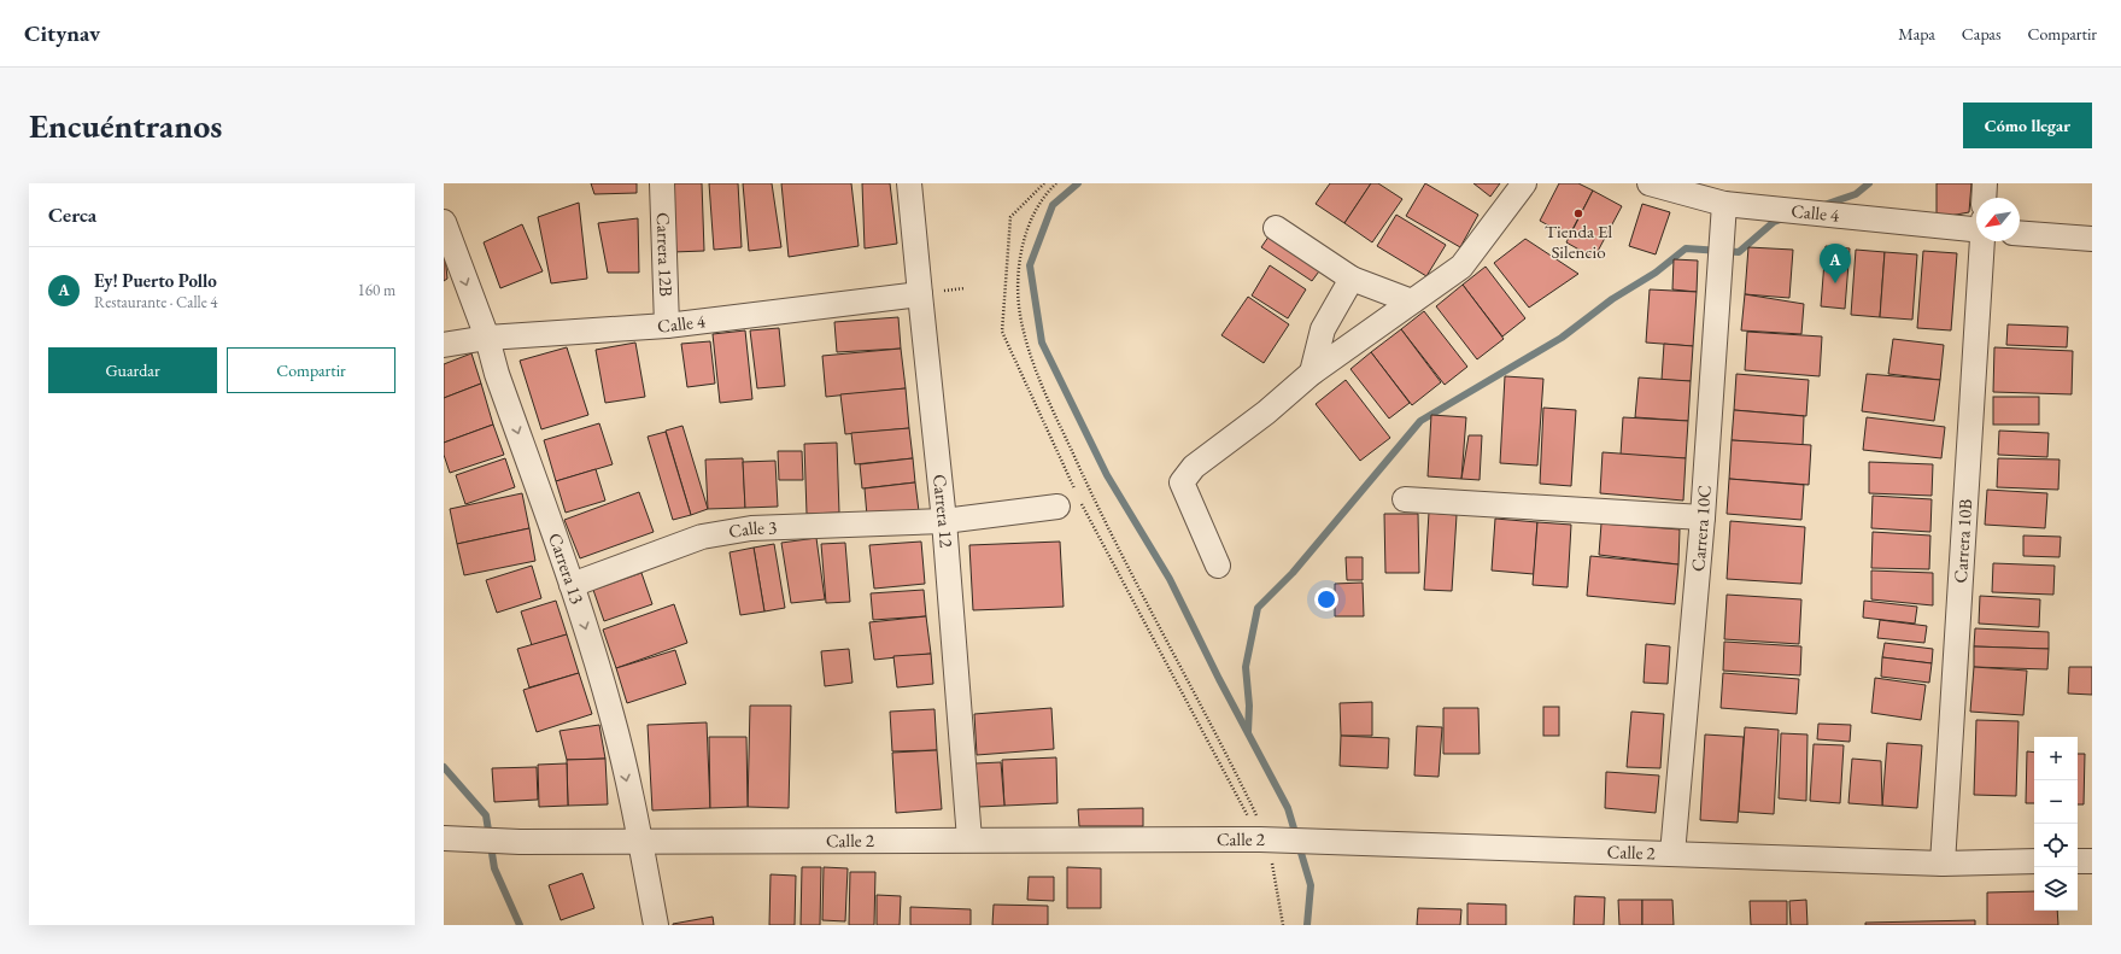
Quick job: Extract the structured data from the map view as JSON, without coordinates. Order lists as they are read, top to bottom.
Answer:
{
  "streets": {
    "street": [
      "Calle 4",
      "Carrera 12B",
      "Carrera 12",
      "Carrera 10C",
      "Calle 3",
      "Carrera 10B",
      "Carrera 13",
      "Calle 2"
    ]
  },
  "crossings": [
    ["Calle 4", "Carrera 12B"],
    ["Calle 4", "Carrera 12"],
    ["Calle 4", "Carrera 10C"],
    ["Calle 4", "Carrera 13"],
    ["Carrera 12", "Calle 3"],
    ["Carrera 12", "Calle 2"],
    ["Carrera 10C", "Calle 2"],
    ["Calle 3", "Carrera 13"],
    ["Carrera 10B", "Calle 2"],
    ["Carrera 13", "Calle 2"]
  ],
  "one_way": ["Carrera 13"],
  "places": ["Tienda El Silencio"],
  "north": "bottom left",
  "page": {
    "header": "Citynav",
    "nav": ["Mapa", "Capas", "Compartir"],
    "buttons": [
      "Cómo llegar",
      ["Guardar", "Compartir"]
    ],
    "title": "Encuéntranos",
    "heading": "Cerca",
    "pins": "A",
    "list": [
      {
        "mark": "A",
        "name": "Ey! Puerto Pollo",
        "note": "Restaurante · Calle 4",
        "value": "160 m"
      }
    ],
    "map_buttons": ["+", "−"]
  }
}
